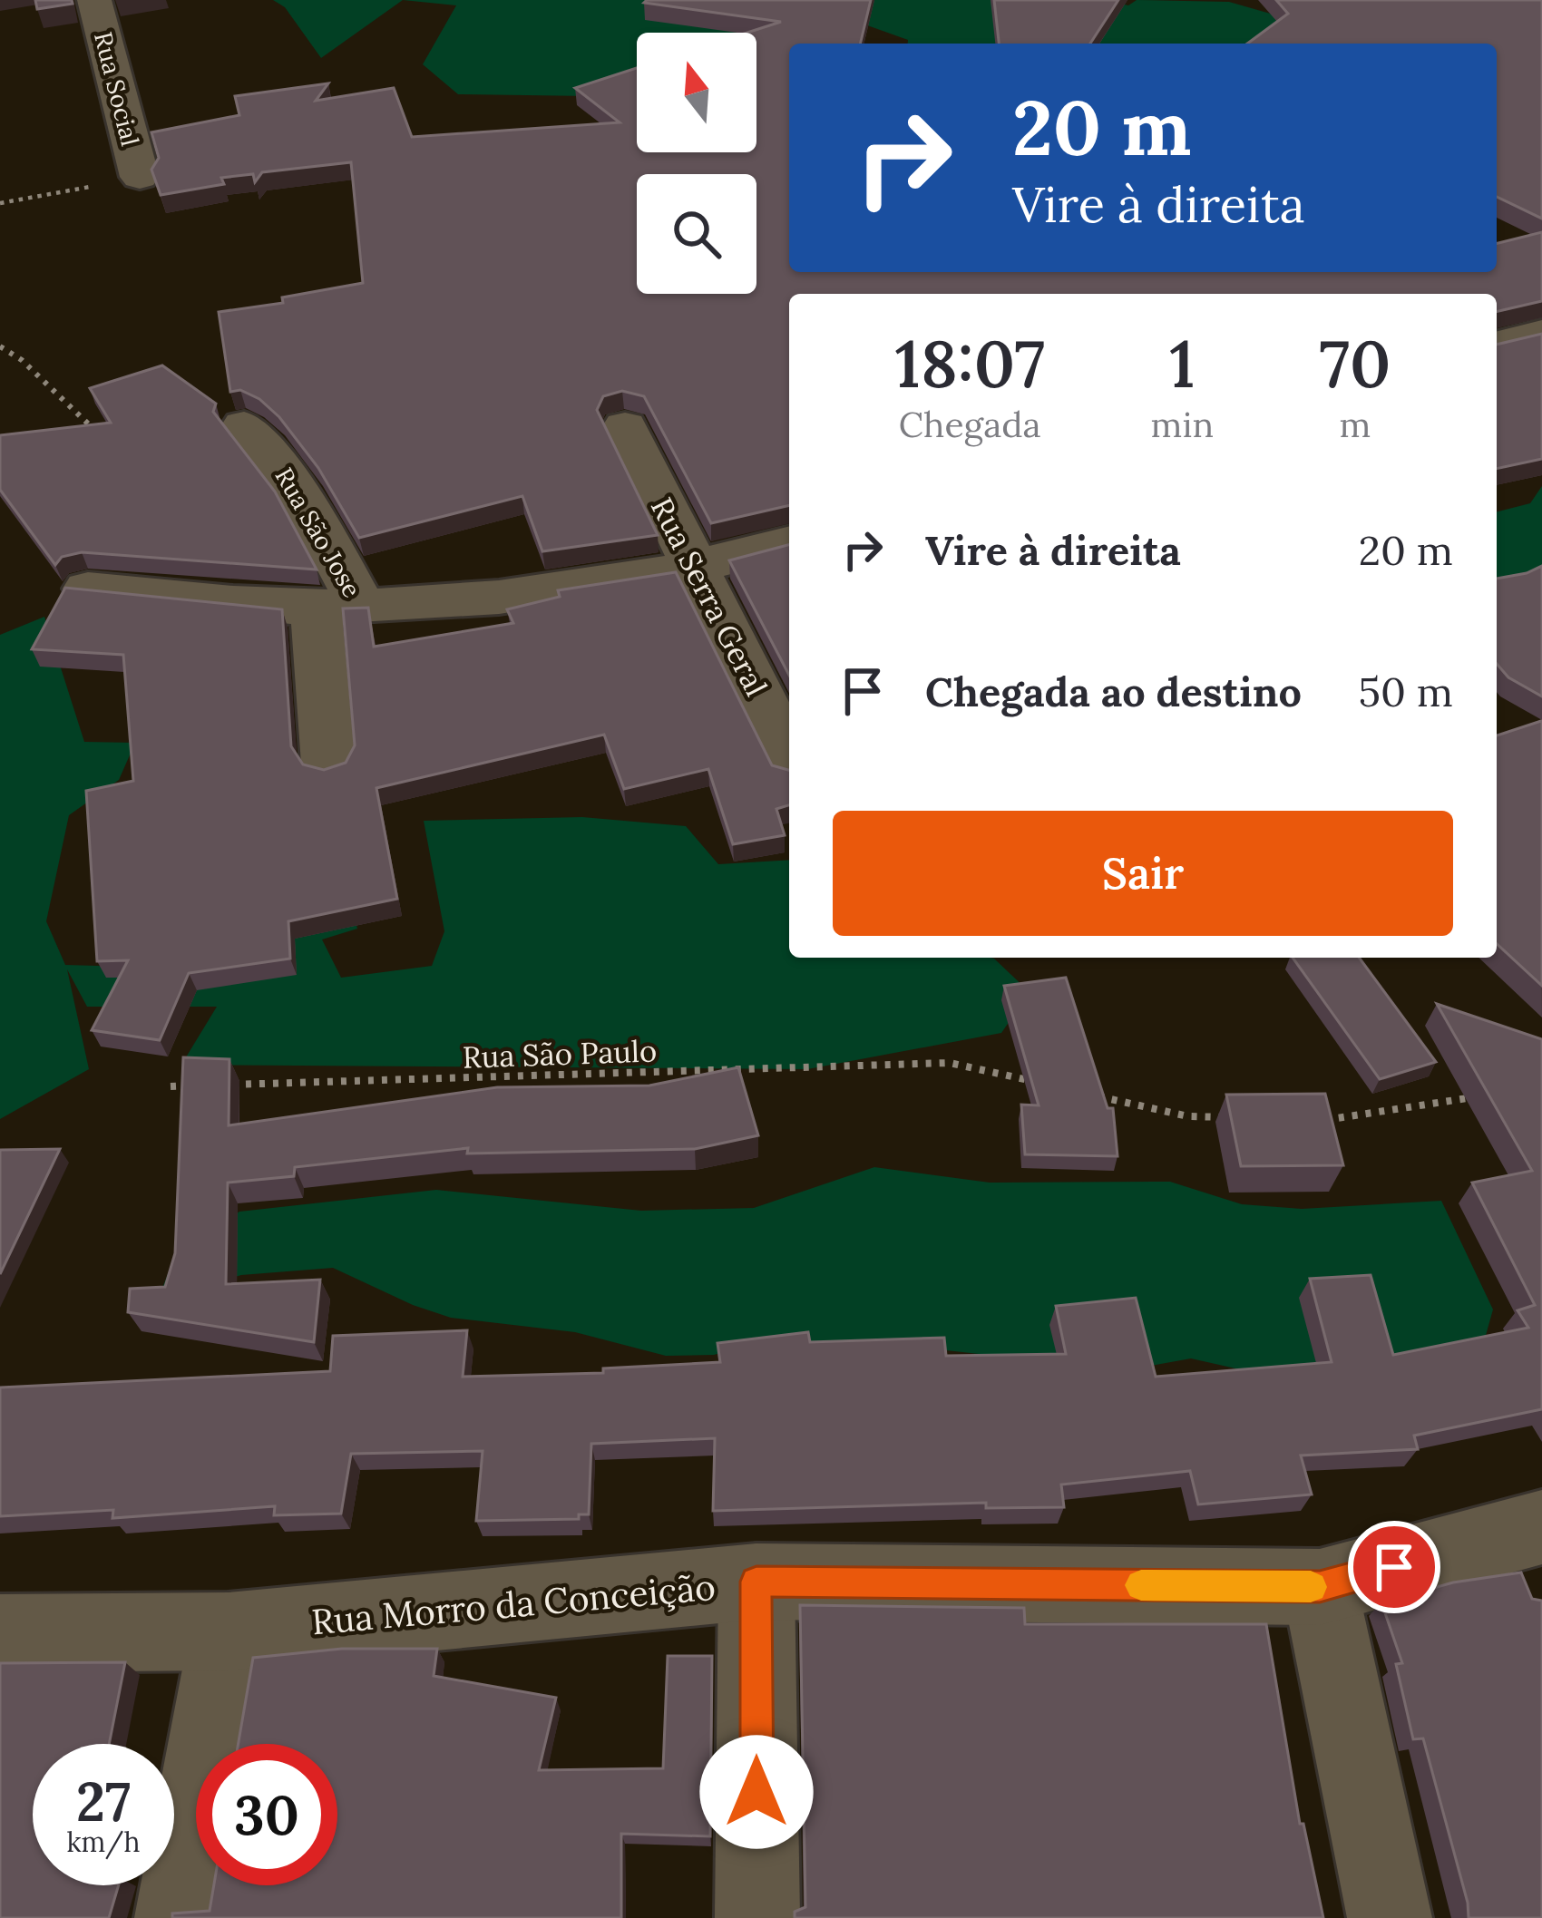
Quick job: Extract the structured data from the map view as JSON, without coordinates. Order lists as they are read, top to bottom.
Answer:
{
  "streets": {
    "street": [
      "Rua Social",
      "Rua São Jose",
      "Rua Serra Geral",
      "Rua Morro da Conceição"
    ],
    "path": ["Rua São Paulo"]
  },
  "north": "top",
  "page": {
    "turn": ["20 m", "Vire à direita"],
    "eta": [
      "18:07",
      "Chegada",
      "1",
      "min",
      "70",
      "m"
    ],
    "list": [
      {
        "name": "Vire à direita",
        "value": "20 m"
      },
      {
        "name": "Chegada ao destino",
        "value": "50 m"
      }
    ],
    "buttons": "Sair",
    "speed": "27 km/h",
    "limit": "30"
  }
}
